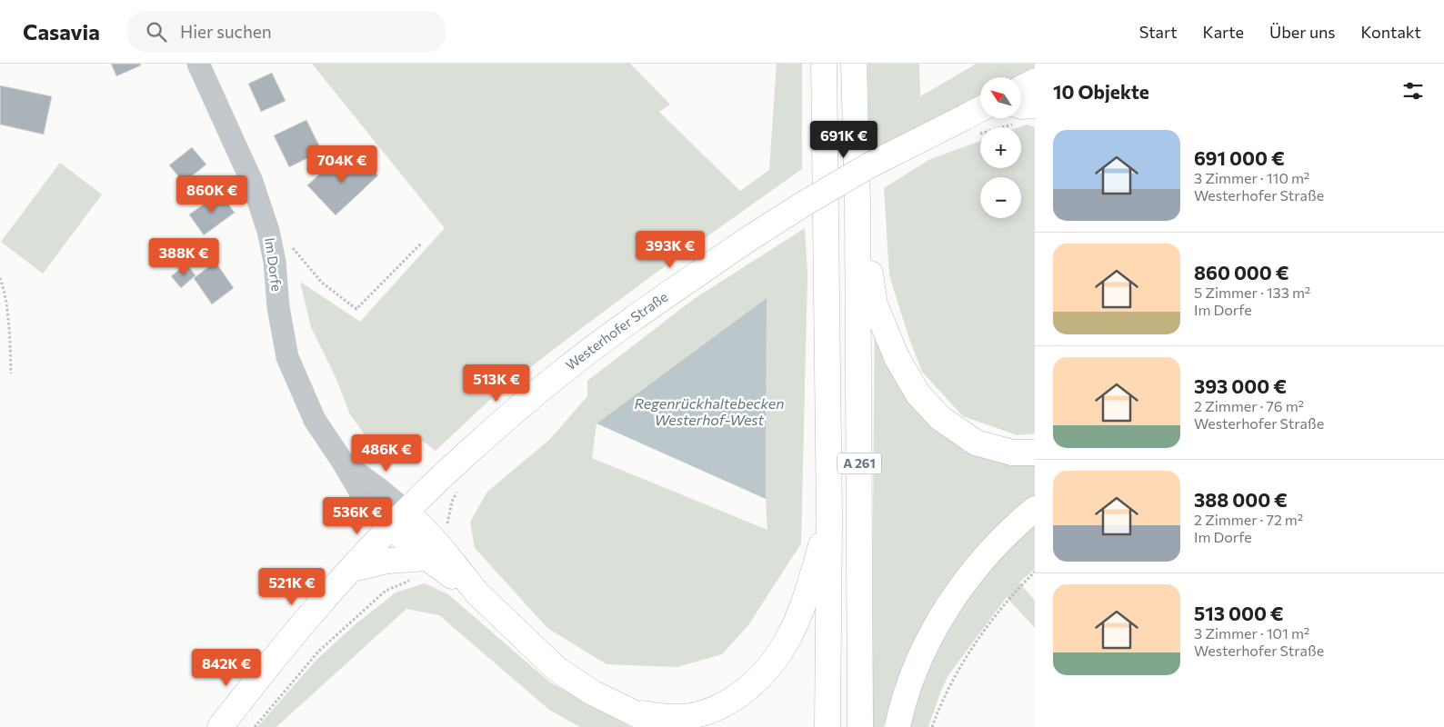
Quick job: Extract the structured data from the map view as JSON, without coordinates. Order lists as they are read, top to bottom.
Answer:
{
  "streets": {
    "main road": ["Westerhofer Straße", "A 261"],
    "street": ["Im Dorfe"]
  },
  "crossings": [
    ["Im Dorfe", "Westerhofer Straße"]
  ],
  "water": ["Regenrückhaltebecken Westerhof-West"],
  "north": "top left",
  "page": {
    "header": "Casavia",
    "search": "Hier suchen",
    "nav": [
      "Start",
      "Karte",
      "Über uns",
      "Kontakt"
    ],
    "heading": "10 Objekte",
    "map_buttons": ["+", "−"],
    "list": [
      {
        "name": "691 000 €",
        "note": "3 Zimmer · 110 m² · Westerhofer Straße"
      },
      {
        "name": "860 000 €",
        "note": "5 Zimmer · 133 m² · Im Dorfe"
      },
      {
        "name": "393 000 €",
        "note": "2 Zimmer · 76 m² · Westerhofer Straße"
      },
      {
        "name": "388 000 €",
        "note": "2 Zimmer · 72 m² · Im Dorfe"
      },
      {
        "name": "513 000 €",
        "note": "3 Zimmer · 101 m² · Westerhofer Straße"
      }
    ],
    "price": [
      "691K €",
      "704K €",
      "860K €",
      "393K €",
      "388K €",
      "513K €",
      "486K €",
      "536K €",
      "521K €",
      "842K €"
    ]
  }
}
